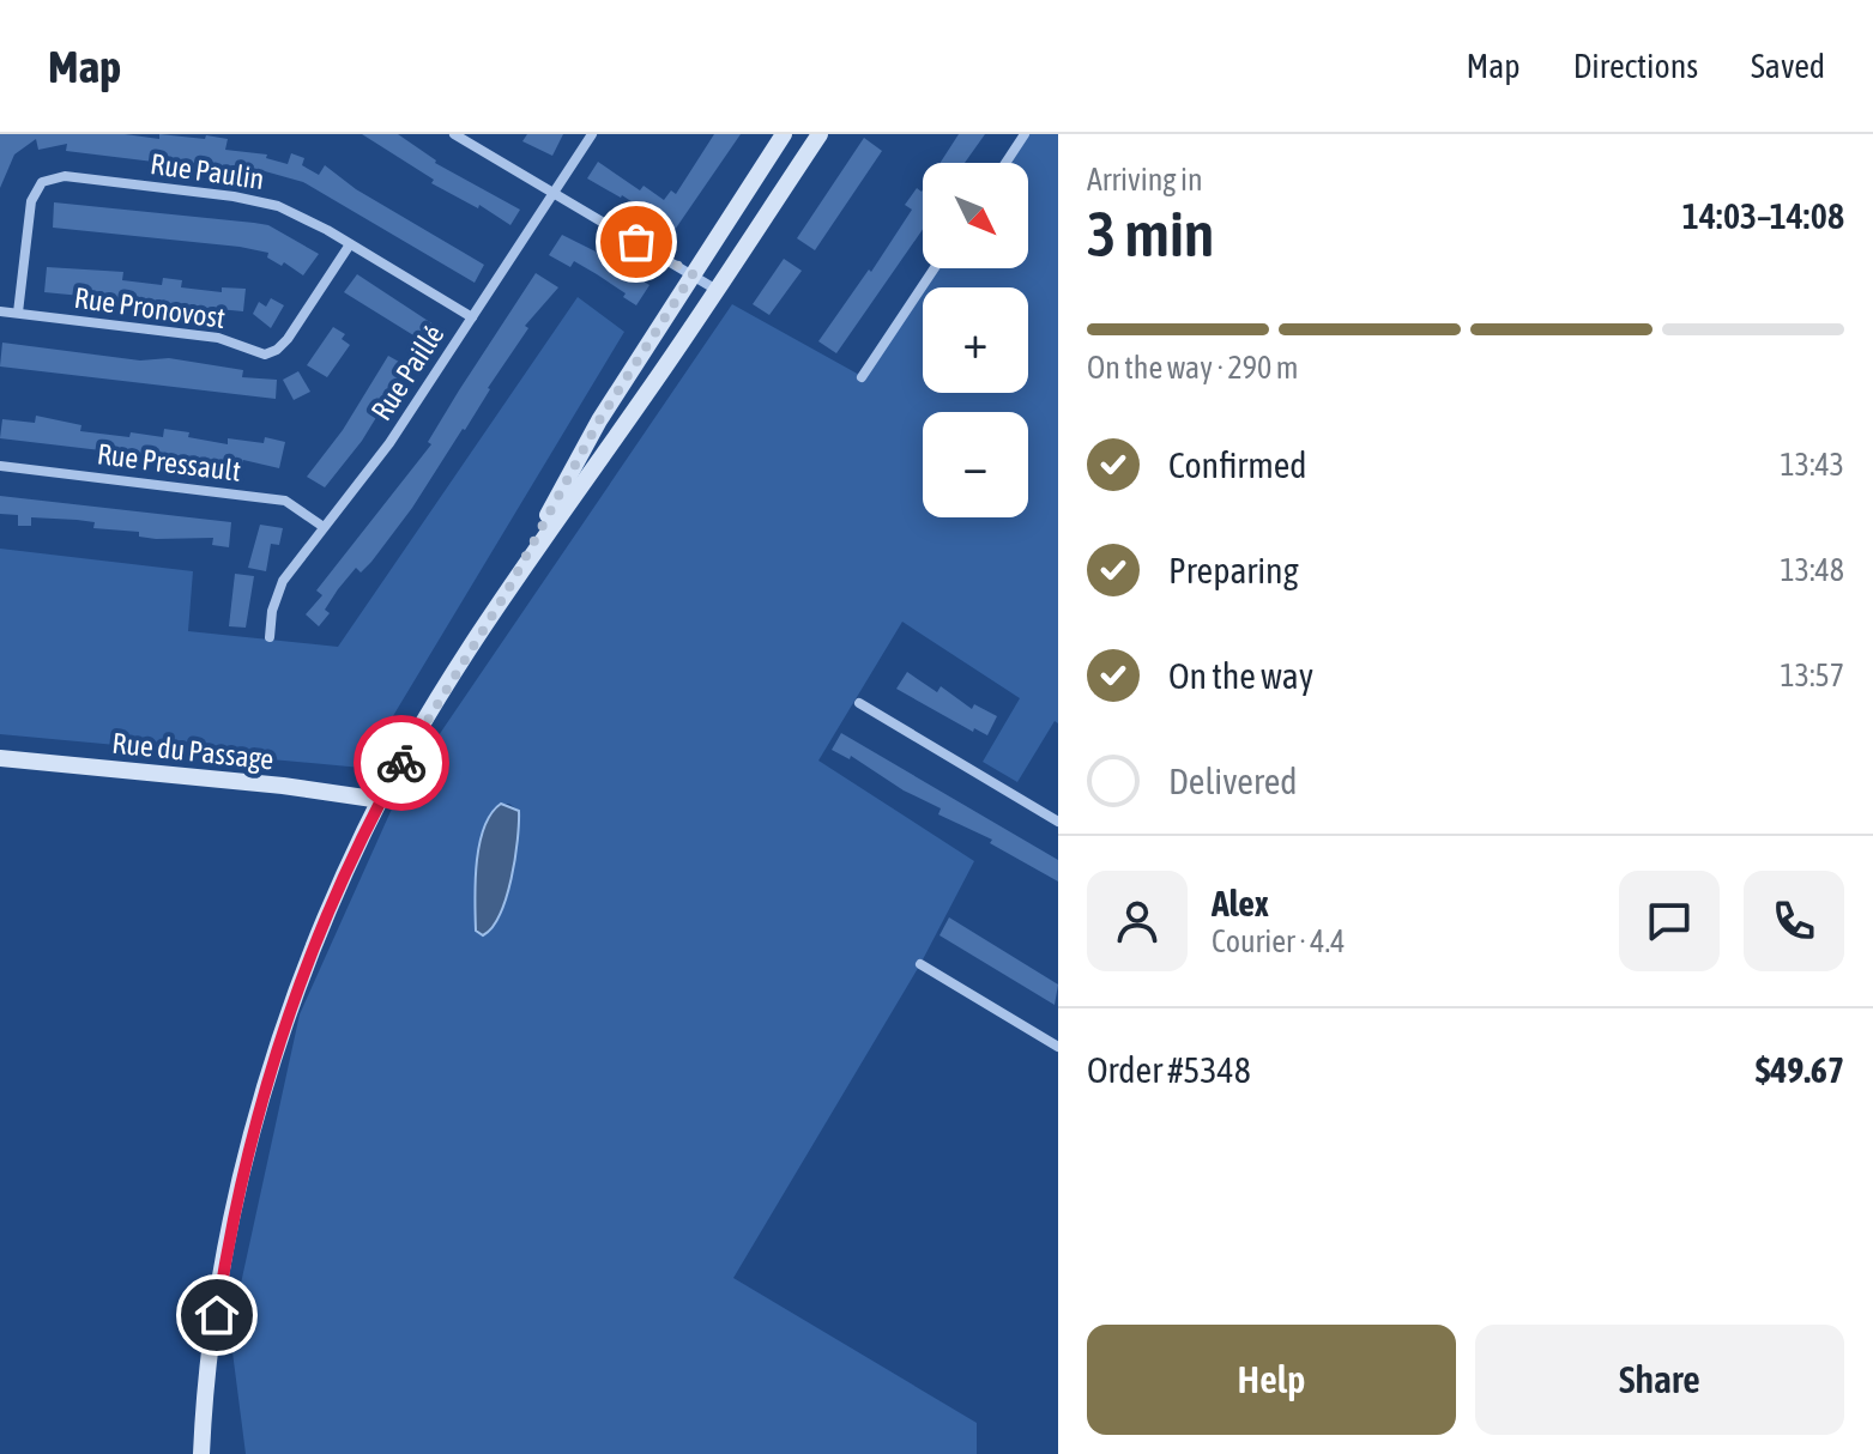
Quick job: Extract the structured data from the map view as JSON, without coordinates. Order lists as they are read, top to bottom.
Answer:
{
  "streets": {
    "main road": ["Rue du Passage"],
    "street": [
      "Rue Paulin",
      "Rue Pronovost",
      "Rue Paillé",
      "Rue Pressault"
    ]
  },
  "crossings": [
    ["Rue Paulin", "Rue Pronovost"],
    ["Rue Paulin", "Rue Paillé"],
    ["Rue Paillé", "Rue Pressault"]
  ],
  "north": "bottom right",
  "page": {
    "header": "Map",
    "nav": ["Map", "Directions", "Saved"],
    "heading": ["3 min", "Arriving in", "14:03–14:08"],
    "panel": [
      "Alex",
      "Courier · 4.4",
      "Order #5348",
      "$49.67"
    ],
    "map_buttons": ["+", "−"],
    "bar": "On the way · 290 m",
    "list": [
      ["Confirmed", "13:43"],
      ["Preparing", "13:48"],
      ["On the way", "13:57"],
      "Delivered"
    ],
    "buttons": ["Help", "Share"]
  }
}
